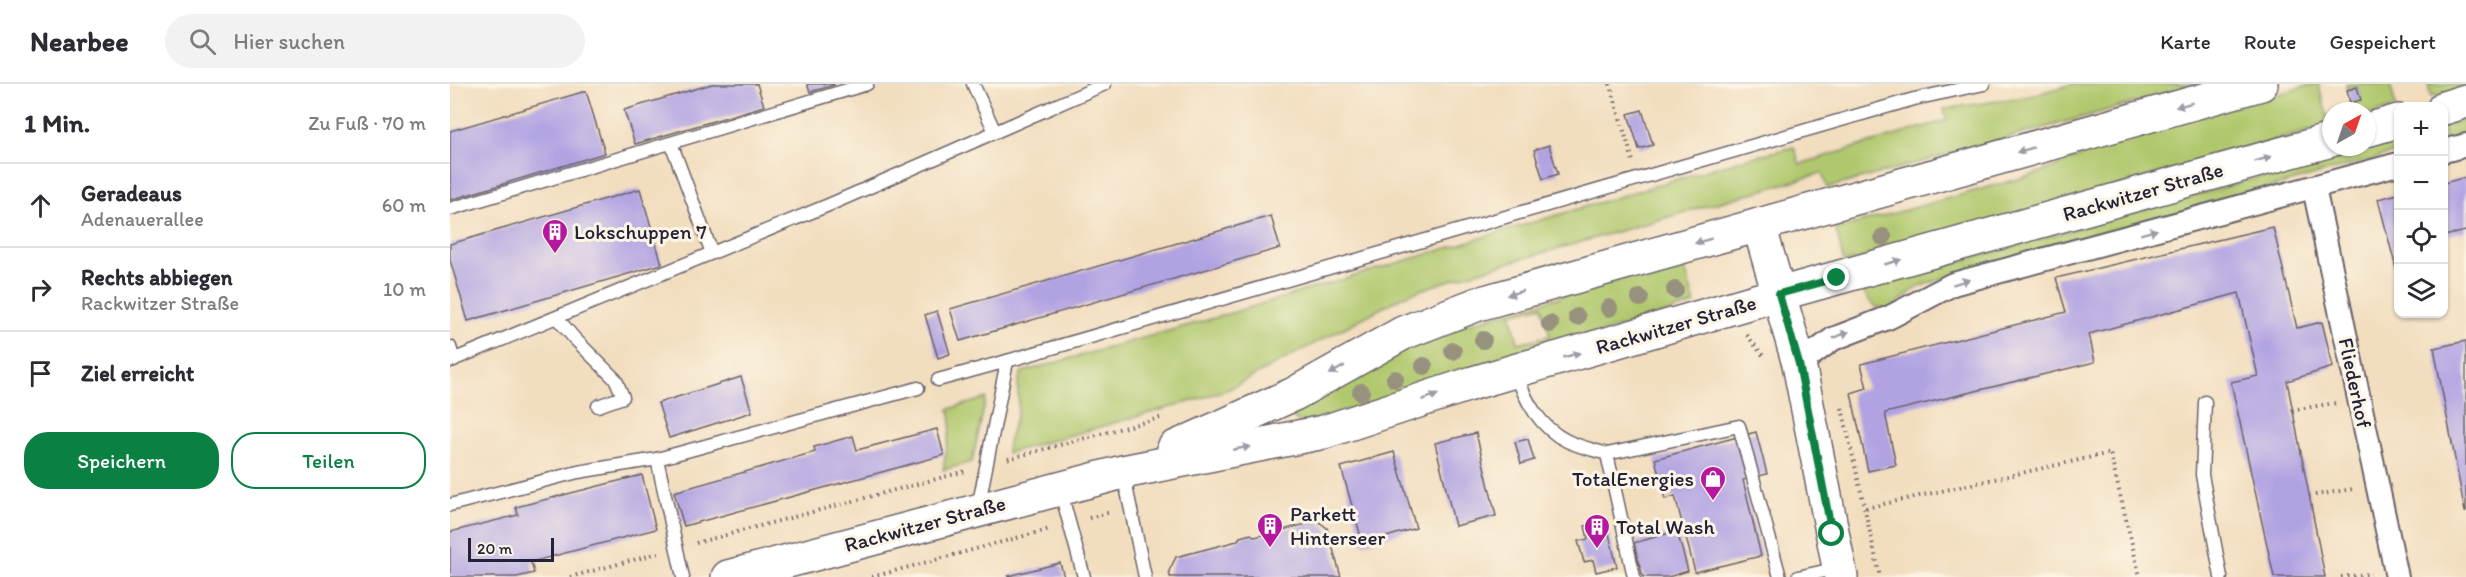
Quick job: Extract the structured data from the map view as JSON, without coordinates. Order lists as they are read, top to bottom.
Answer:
{
  "streets": {
    "main road": ["Rackwitzer Straße"],
    "street": ["Fliederhof"]
  },
  "crossings": [
    ["Rackwitzer Straße", "Fliederhof"]
  ],
  "places": {
    "building": ["Lokschuppen 7", "Parkett Hinterseer", "Total Wash"],
    "shop": ["TotalEnergies"]
  },
  "scale_bar": "20 m",
  "north": "top right",
  "page": {
    "header": "Nearbee",
    "search": "Hier suchen",
    "nav": ["Karte", "Route", "Gespeichert"],
    "heading": ["1 Min.", "Zu Fuß · 70 m"],
    "map_buttons": ["+", "−"],
    "list": [
      ["Geradeaus", "Adenauerallee", "60 m"],
      ["Rechts abbiegen", "Rackwitzer Straße", "10 m"],
      "Ziel erreicht"
    ],
    "buttons": ["Speichern", "Teilen"],
    "scale": "20 m"
  }
}
